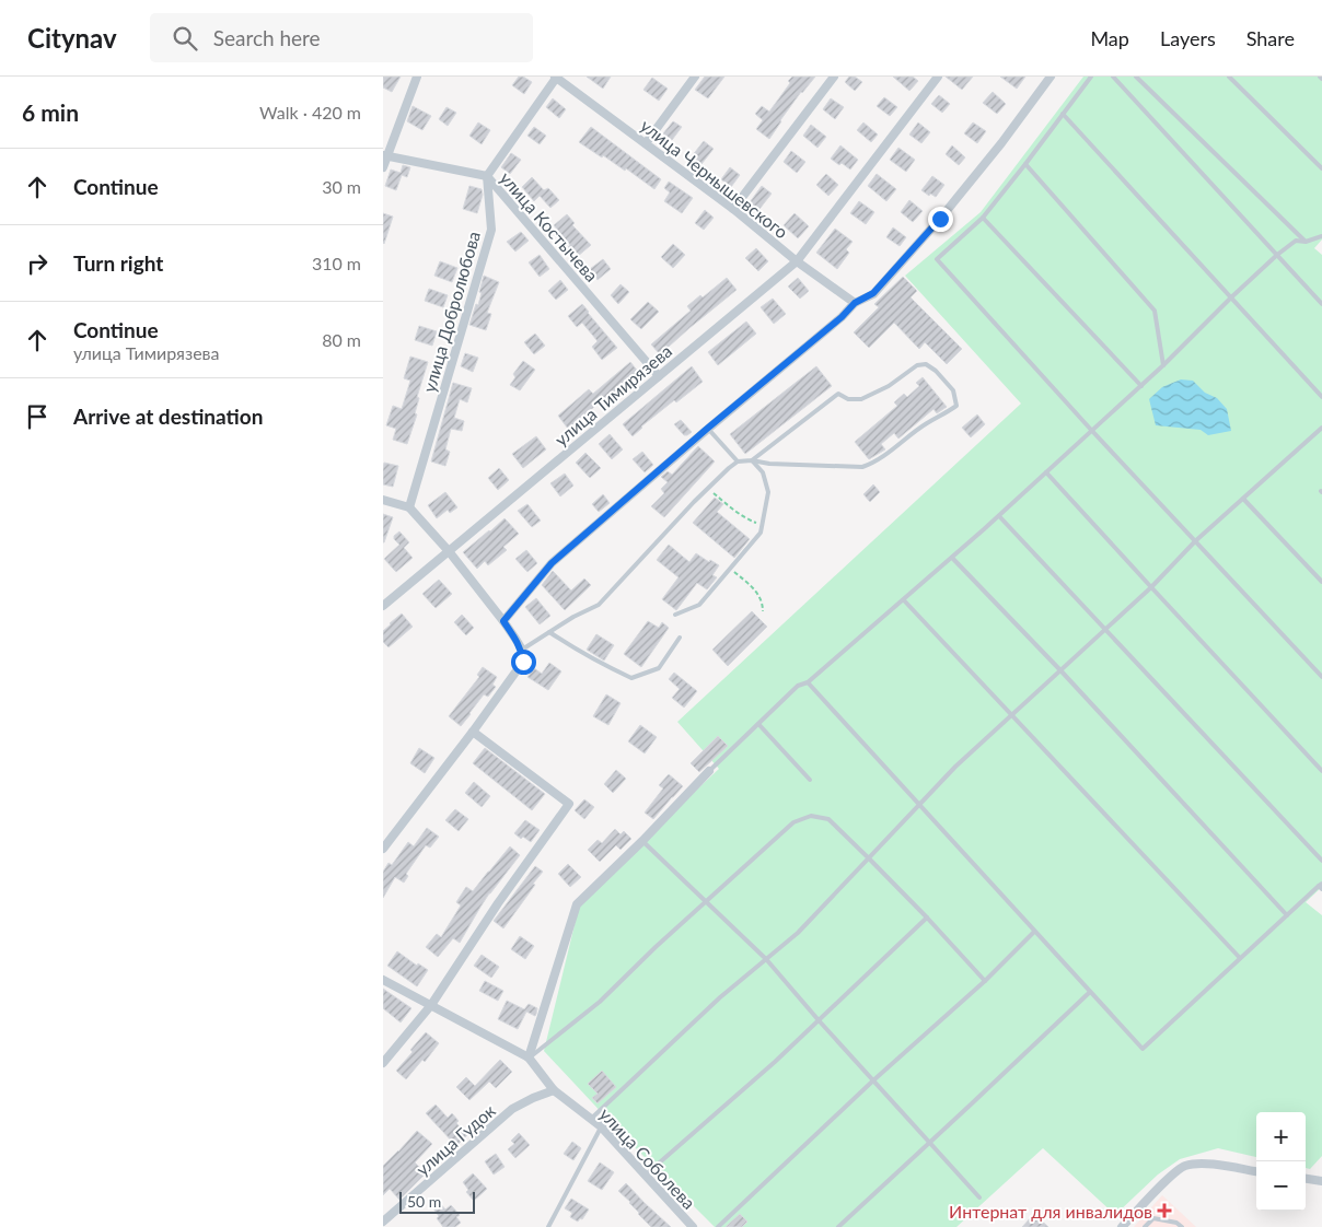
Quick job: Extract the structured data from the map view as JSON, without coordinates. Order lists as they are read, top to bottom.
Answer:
{
  "streets": {
    "street": [
      "улица Чернышевского",
      "улица Костычева",
      "улица Добролюбова",
      "улица Тимирязева",
      "улица Гудок",
      "улица Соболева"
    ]
  },
  "crossings": [
    ["улица Чернышевского", "улица Тимирязева"],
    ["улица Костычева", "улица Добролюбова"],
    ["улица Костычева", "улица Тимирязева"],
    ["улица Гудок", "улица Соболева"]
  ],
  "places": {
    "health": ["Интернат для инвалидов"]
  },
  "scale_bar": "50 m",
  "page": {
    "header": "Citynav",
    "search": "Search here",
    "nav": ["Map", "Layers", "Share"],
    "heading": ["6 min", "Walk · 420 m"],
    "list": [
      ["Continue", "30 m"],
      ["Turn right", "310 m"],
      ["Continue", "улица Тимирязева", "80 m"],
      "Arrive at destination"
    ],
    "map_buttons": ["+", "−"],
    "scale": "50 m"
  }
}
